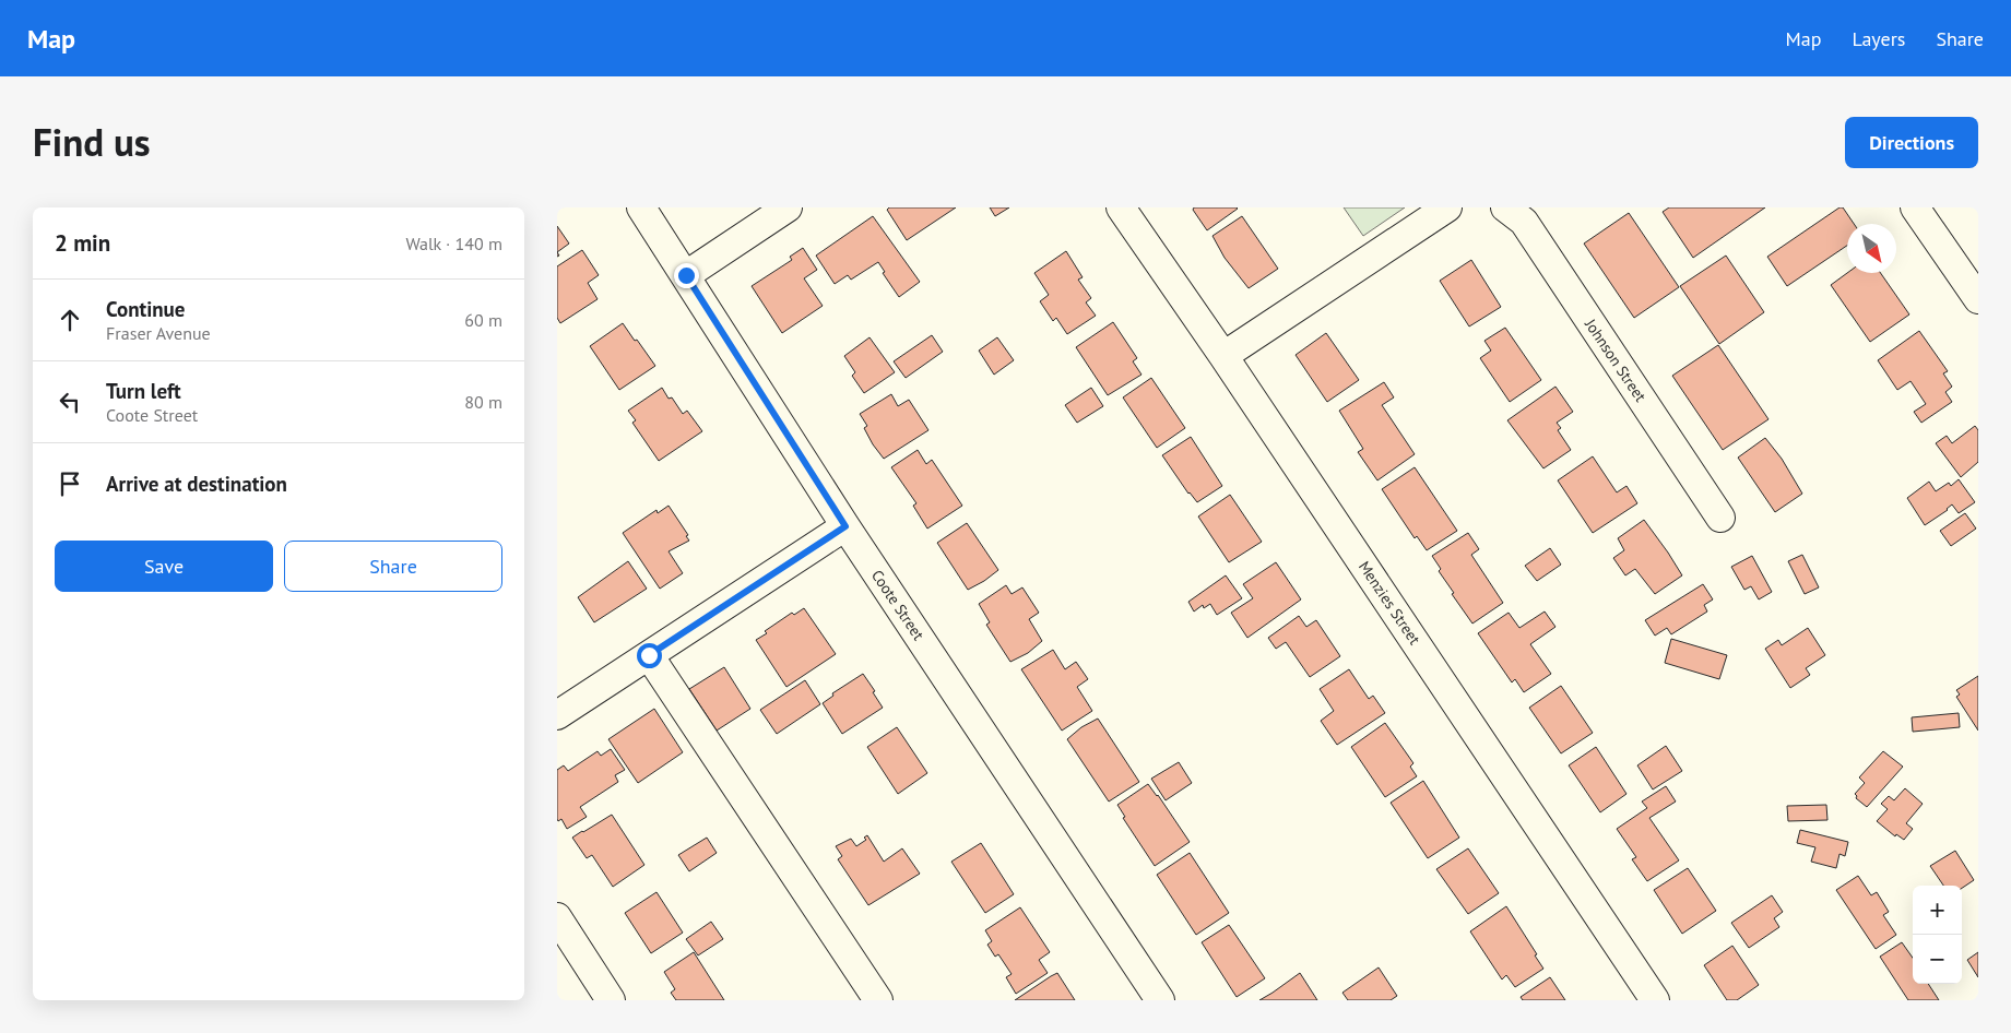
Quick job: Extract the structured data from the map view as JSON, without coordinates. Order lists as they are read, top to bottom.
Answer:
{
  "streets": {
    "street": ["Johnson Street", "Menzies Street", "Coote Street"]
  },
  "north": "bottom right",
  "page": {
    "header": "Map",
    "nav": ["Map", "Layers", "Share"],
    "title": "Find us",
    "buttons": [
      "Directions",
      ["Save", "Share"]
    ],
    "heading": ["2 min", "Walk · 140 m"],
    "list": [
      ["Continue", "Fraser Avenue", "60 m"],
      ["Turn left", "Coote Street", "80 m"],
      "Arrive at destination"
    ],
    "map_buttons": ["+", "−"]
  }
}
